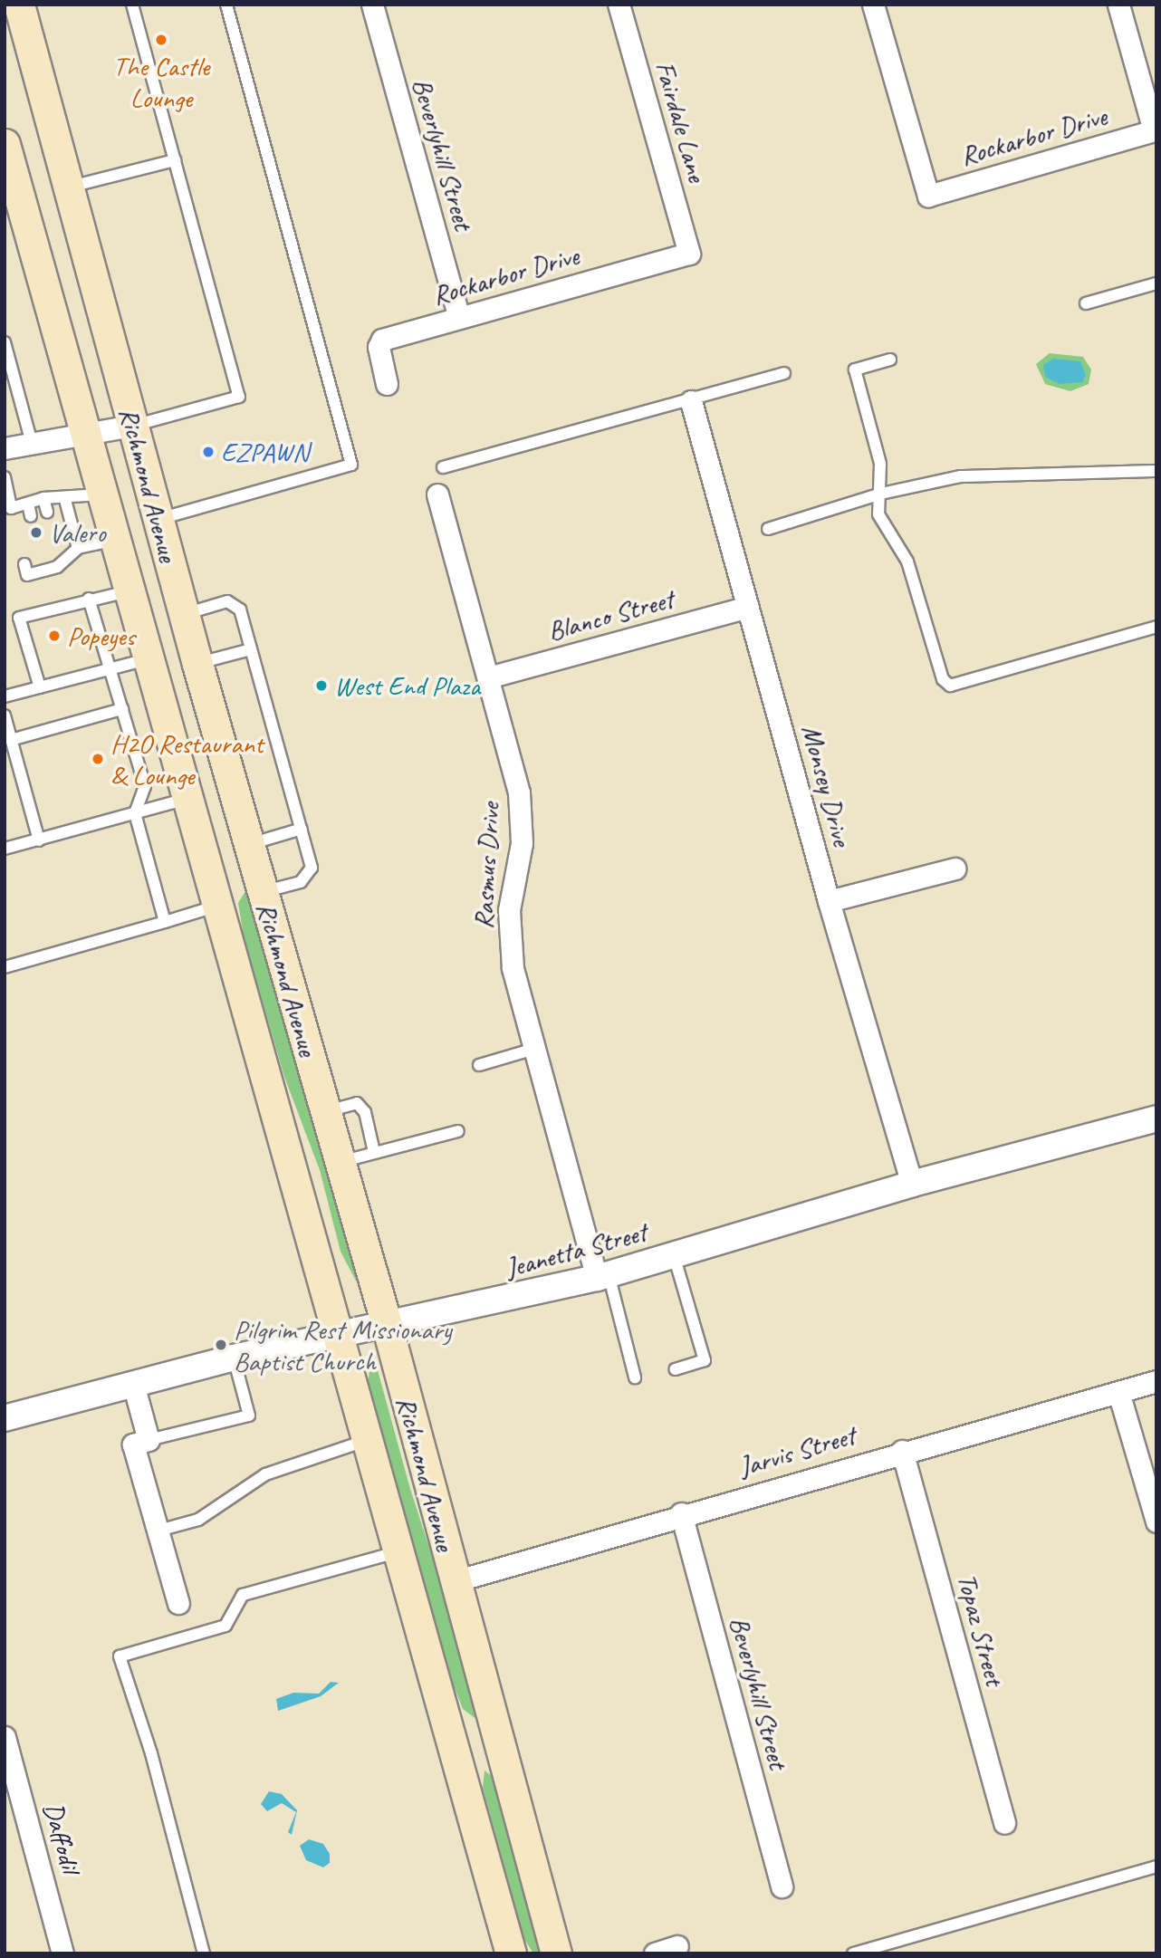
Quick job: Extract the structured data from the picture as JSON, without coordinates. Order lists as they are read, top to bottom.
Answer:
{
  "streets": {
    "main road": ["Richmond Avenue"],
    "street": [
      "Fairdale Lane",
      "Rockarbor Drive",
      "Beverlyhill Street",
      "Blanco Street",
      "Monsey Drive",
      "Rasmus Drive",
      "Jeanetta Street",
      "Jarvis Street",
      "Topaz Street",
      "Daffodil"
    ]
  },
  "crossings": [
    ["Fairdale Lane", "Rockarbor Drive"],
    ["Rockarbor Drive", "Beverlyhill Street"],
    ["Beverlyhill Street", "Jarvis Street"],
    ["Richmond Avenue", "Jeanetta Street"],
    ["Richmond Avenue", "Jarvis Street"],
    ["Blanco Street", "Monsey Drive"],
    ["Blanco Street", "Rasmus Drive"],
    ["Monsey Drive", "Jeanetta Street"],
    ["Rasmus Drive", "Jeanetta Street"],
    ["Jarvis Street", "Topaz Street"]
  ],
  "places": [
    "The Castle Lounge",
    "EZPAWN",
    "Valero",
    "Popeyes",
    "West End Plaza",
    "H2O Restaurant & Lounge",
    "Pilgrim Rest Missionary Baptist Church"
  ]
}
